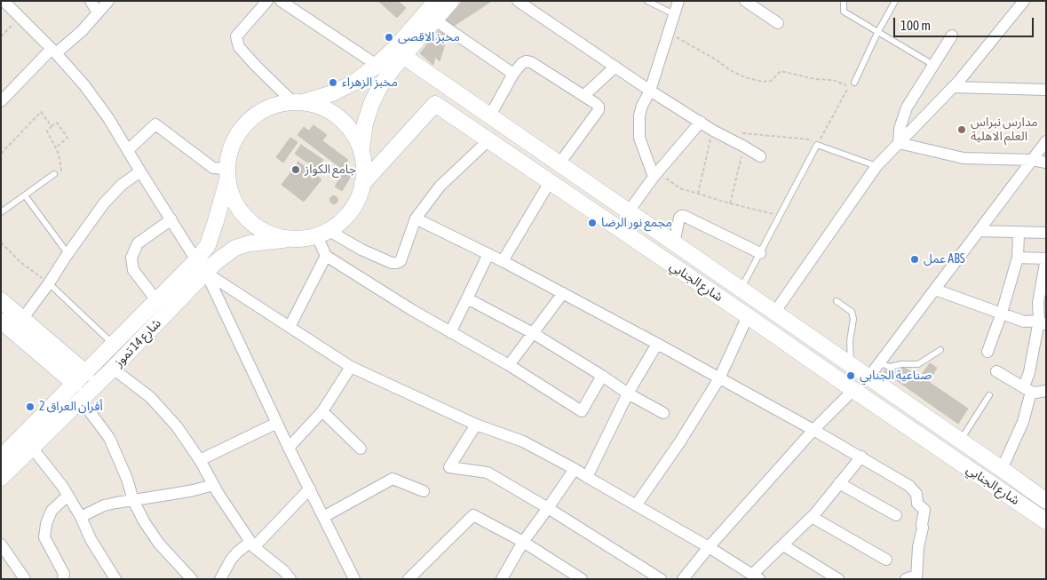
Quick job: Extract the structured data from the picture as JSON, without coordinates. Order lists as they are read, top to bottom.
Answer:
{
  "streets": {
    "street": ["شارع الجنابي", "شارع 14 تموز"]
  },
  "crossings": [
    ["شارع الجنابي", "شارع 14 تموز"]
  ],
  "places": [
    "مخبز الاقصى",
    "مخبز الزهراء",
    "مدارس نبراس العلم الاهلية",
    "جامع الكواز",
    "مجمع نور الرضا",
    "عمل ABS",
    "صناعية الجنابي",
    "أفران العراق 2"
  ],
  "scale_bar": "100 m"
}
